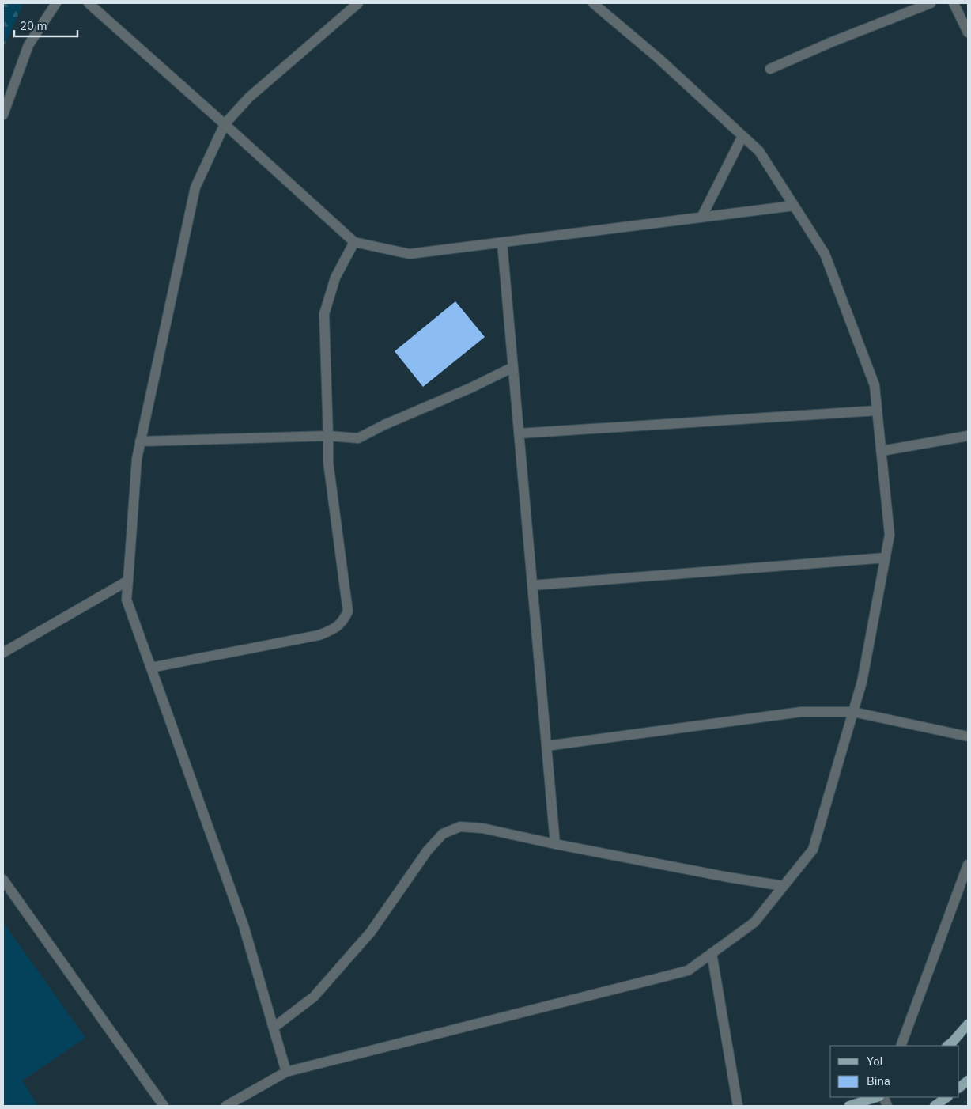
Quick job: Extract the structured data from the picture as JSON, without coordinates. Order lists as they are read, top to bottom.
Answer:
{
  "legend": ["Yol", "Bina"],
  "scale_bar": "20 m"
}
